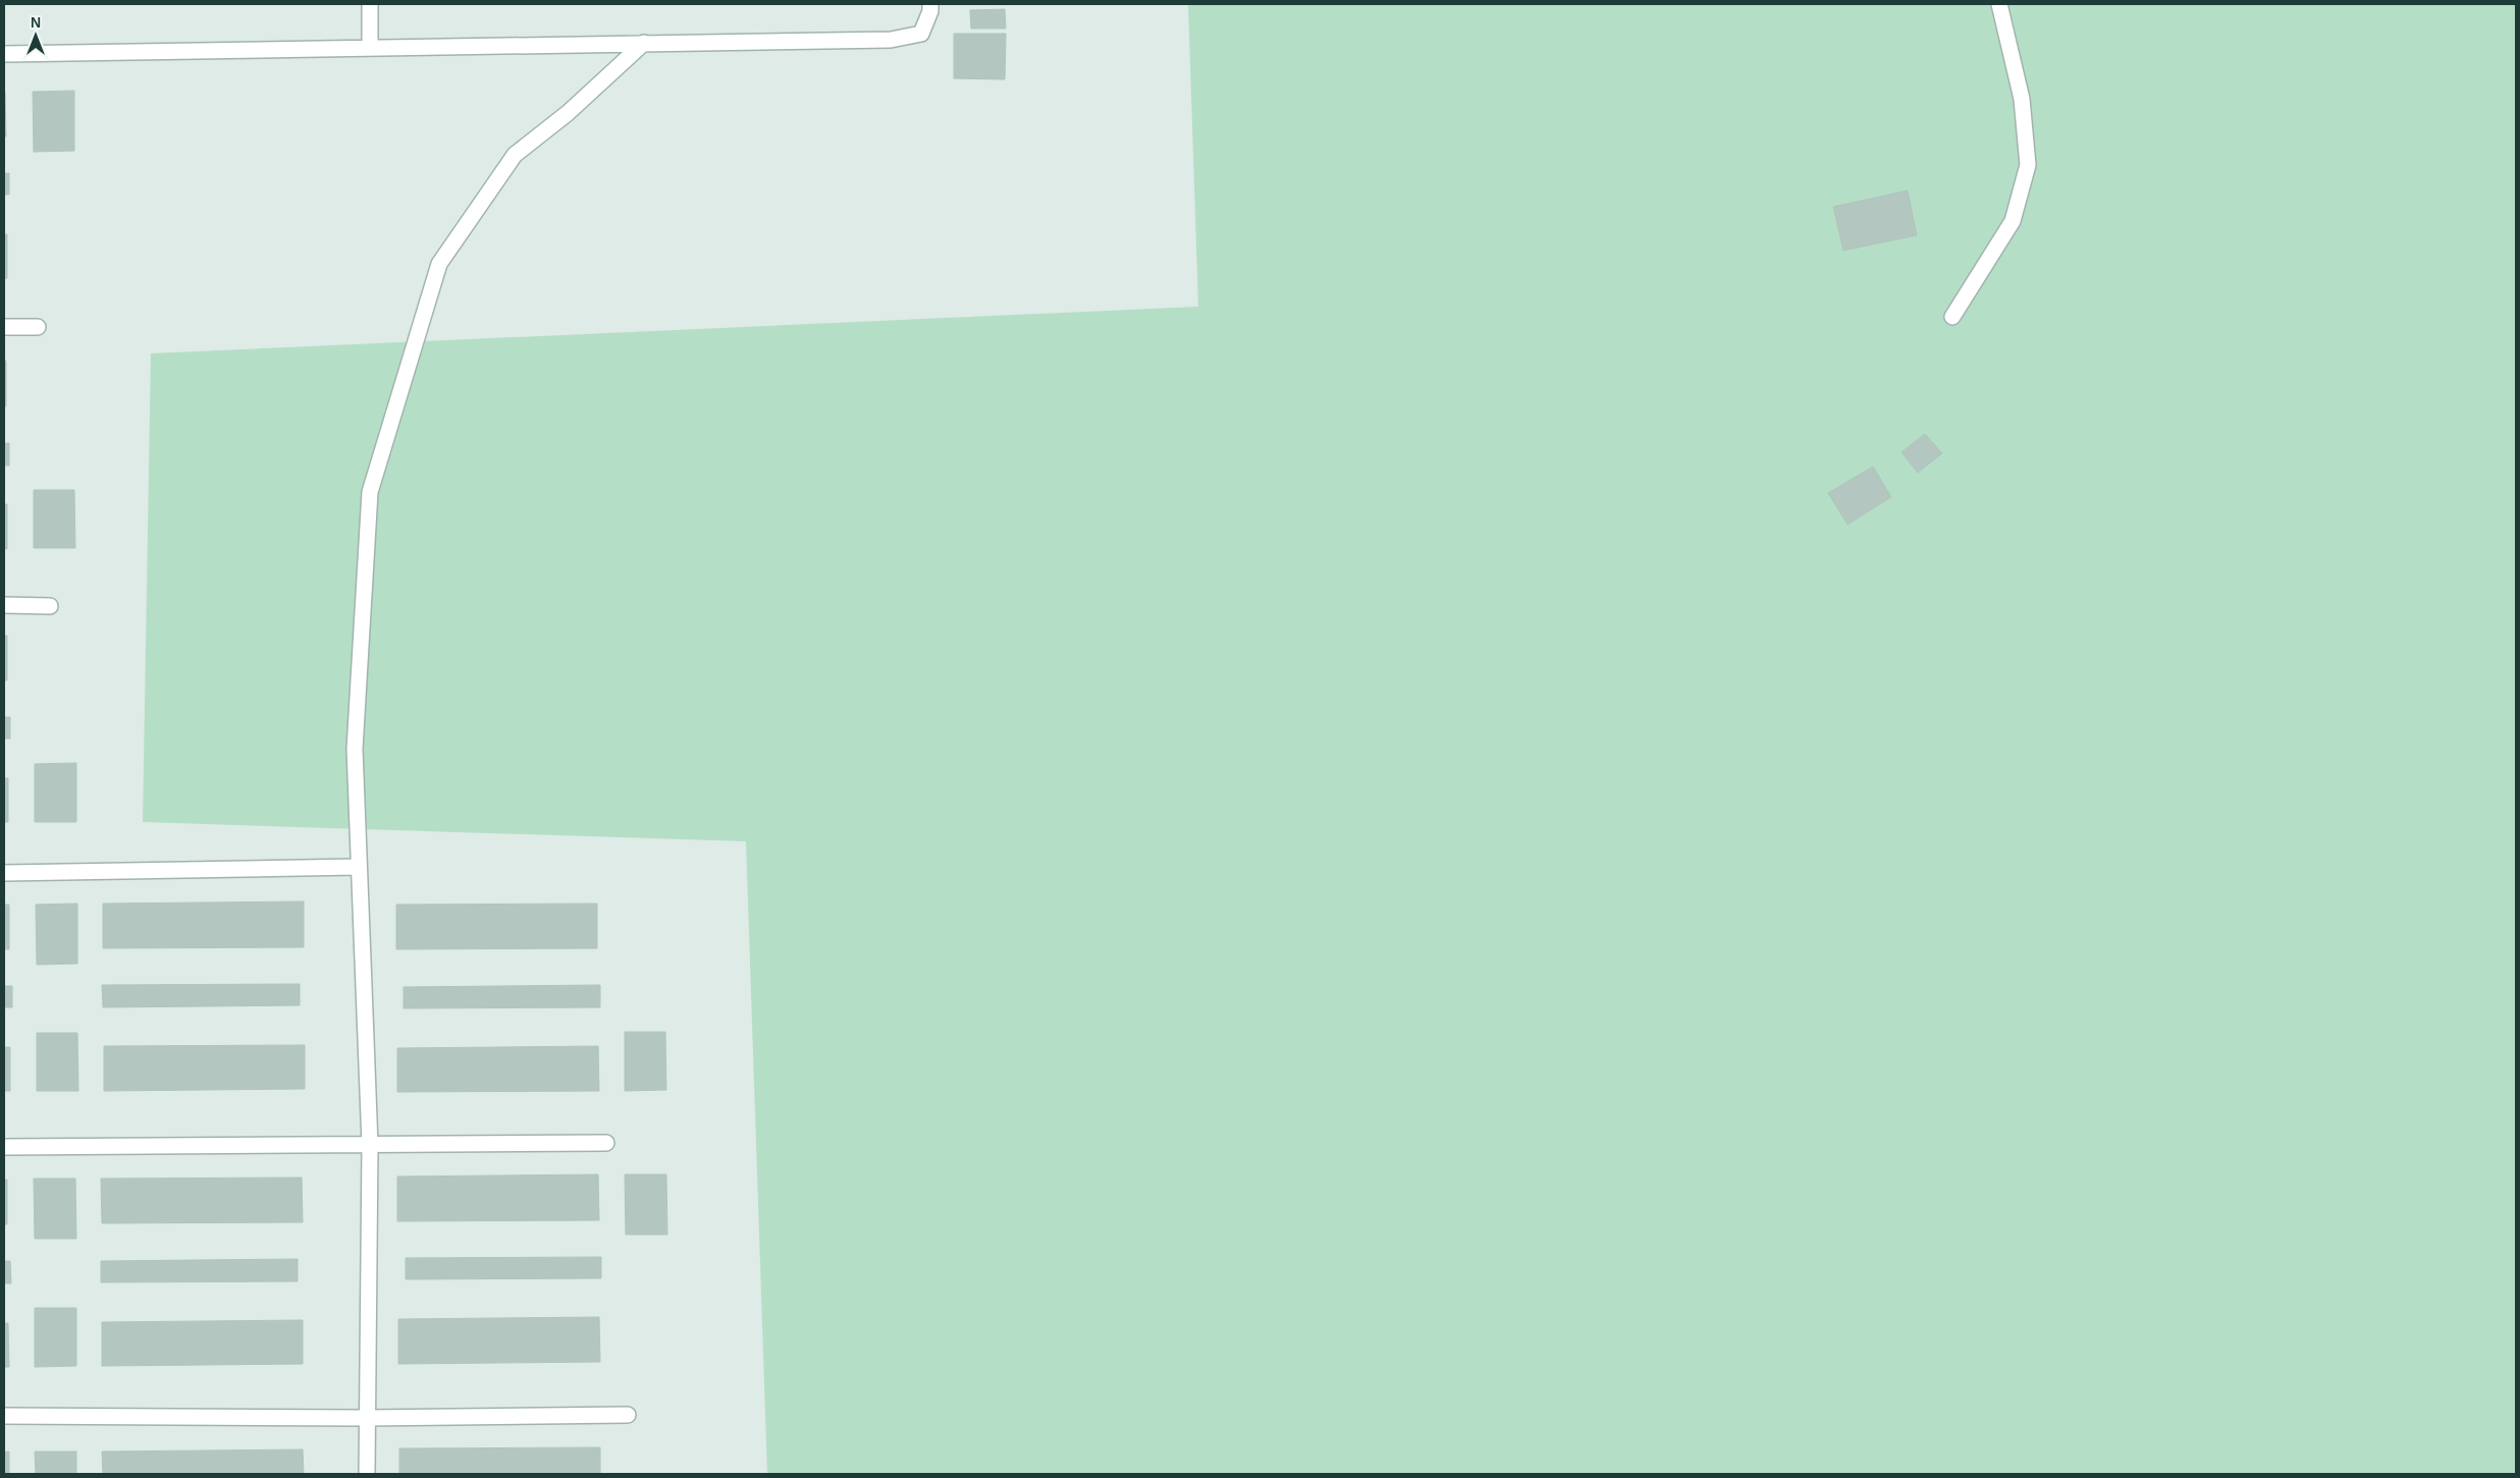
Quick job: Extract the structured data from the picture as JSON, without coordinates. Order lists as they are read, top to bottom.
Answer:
{
  "north": "top"
}
